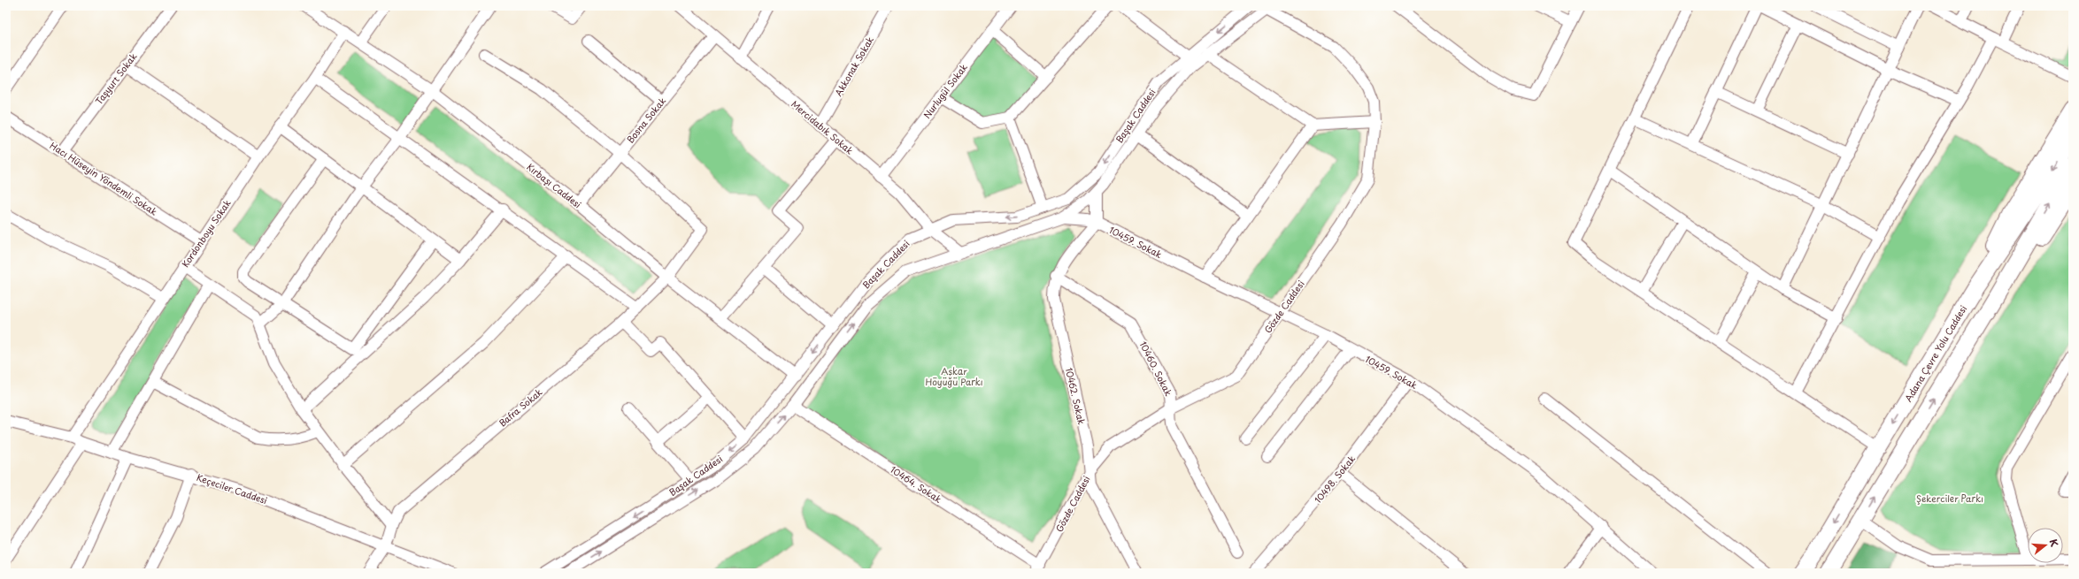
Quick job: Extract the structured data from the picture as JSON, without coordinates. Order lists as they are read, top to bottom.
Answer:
{
  "streets": {
    "highway": ["Adana Çevre Yolu Caddesi"],
    "street": [
      "Akkonak Sokak",
      "Taşyurt Sokak",
      "Nurlugül Sokak",
      "Başak Caddesi",
      "Bosna Sokak",
      "Mercidabık Sokak",
      "Hacı Hüseyin Yöndemli Sokak",
      "Kırbaşı Caddesi",
      "Kordonboyu Sokak",
      "10459. Sokak",
      "Gözde Caddesi",
      "10460. Sokak",
      "10462. Sokak",
      "Bafra Sokak",
      "10498. Sokak",
      "10464. Sokak",
      "Keçeciler Caddesi"
    ]
  },
  "crossings": [
    ["Akkonak Sokak", "Mercidabık Sokak"],
    ["Taşyurt Sokak", "Hacı Hüseyin Yöndemli Sokak"],
    ["Nurlugül Sokak", "Mercidabık Sokak"],
    ["Başak Caddesi", "Mercidabık Sokak"],
    ["Başak Caddesi", "Kırbaşı Caddesi"],
    ["Başak Caddesi", "10459. Sokak"],
    ["Başak Caddesi", "Gözde Caddesi"],
    ["Başak Caddesi", "10464. Sokak"],
    ["Bosna Sokak", "Mercidabık Sokak"],
    ["Bosna Sokak", "Kırbaşı Caddesi"],
    ["Bosna Sokak", "Bafra Sokak"],
    ["Hacı Hüseyin Yöndemli Sokak", "Kordonboyu Sokak"],
    ["Kırbaşı Caddesi", "Kordonboyu Sokak"],
    ["Kırbaşı Caddesi", "Bafra Sokak"],
    ["Kordonboyu Sokak", "Keçeciler Caddesi"],
    ["10459. Sokak", "Gözde Caddesi"],
    ["10459. Sokak", "10462. Sokak"],
    ["10459. Sokak", "10498. Sokak"],
    ["Gözde Caddesi", "10460. Sokak"],
    ["Gözde Caddesi", "10462. Sokak"],
    ["Gözde Caddesi", "10464. Sokak"],
    ["10460. Sokak", "10462. Sokak"],
    ["Bafra Sokak", "Keçeciler Caddesi"]
  ],
  "parks": ["Aşkar Höyüğü Parkı", "Şekerciler Parkı"],
  "north": "right"
}
